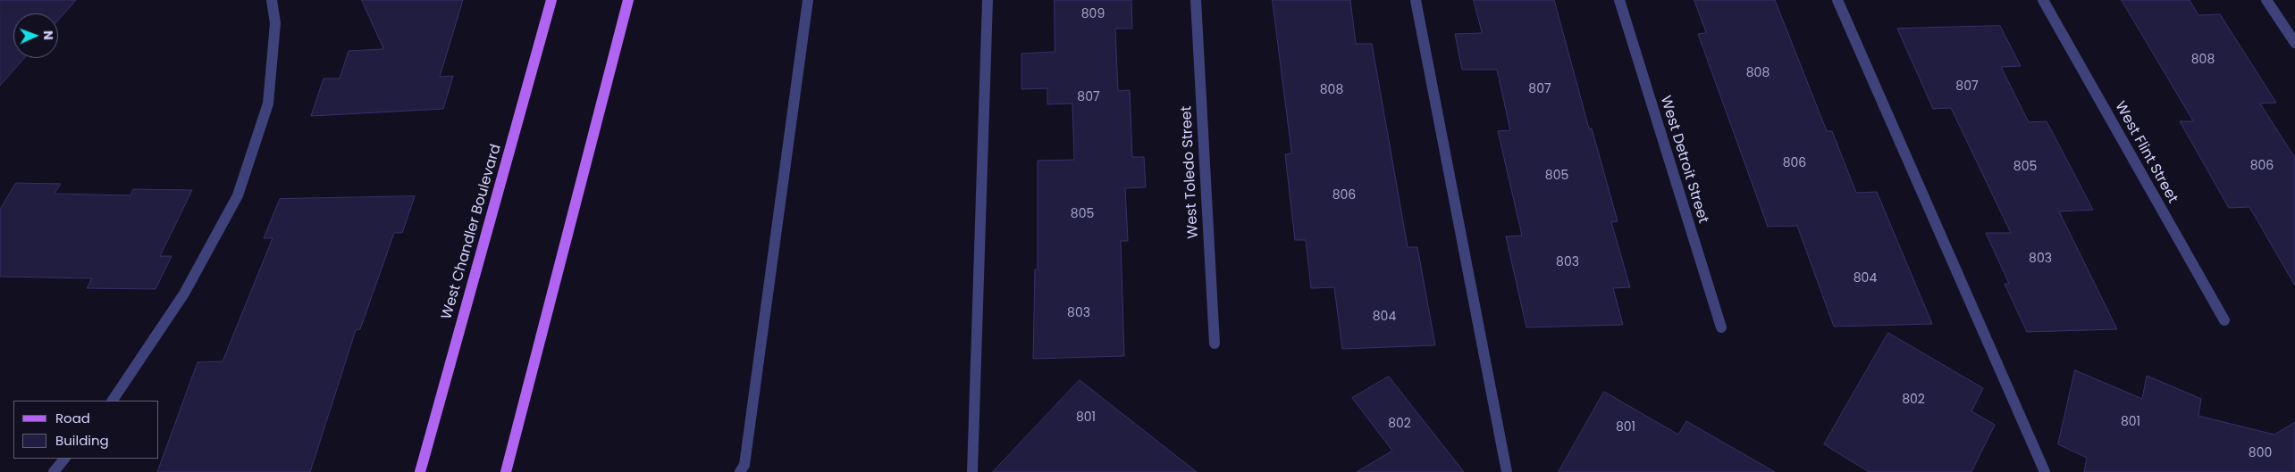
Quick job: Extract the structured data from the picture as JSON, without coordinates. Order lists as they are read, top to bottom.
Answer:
{
  "streets": {
    "main road": ["West Chandler Boulevard"],
    "street": ["West Flint Street", "West Detroit Street", "West Toledo Street"]
  },
  "house_numbers": [
    "809",
    "808",
    "808",
    "807",
    "807",
    "808",
    "807",
    "806",
    "806",
    "805",
    "805",
    "806",
    "805",
    "803",
    "803",
    "804",
    "803",
    "804",
    "802",
    "801",
    "801",
    "802",
    "801",
    "800"
  ],
  "legend": ["Road", "Building"],
  "north": "right"
}
